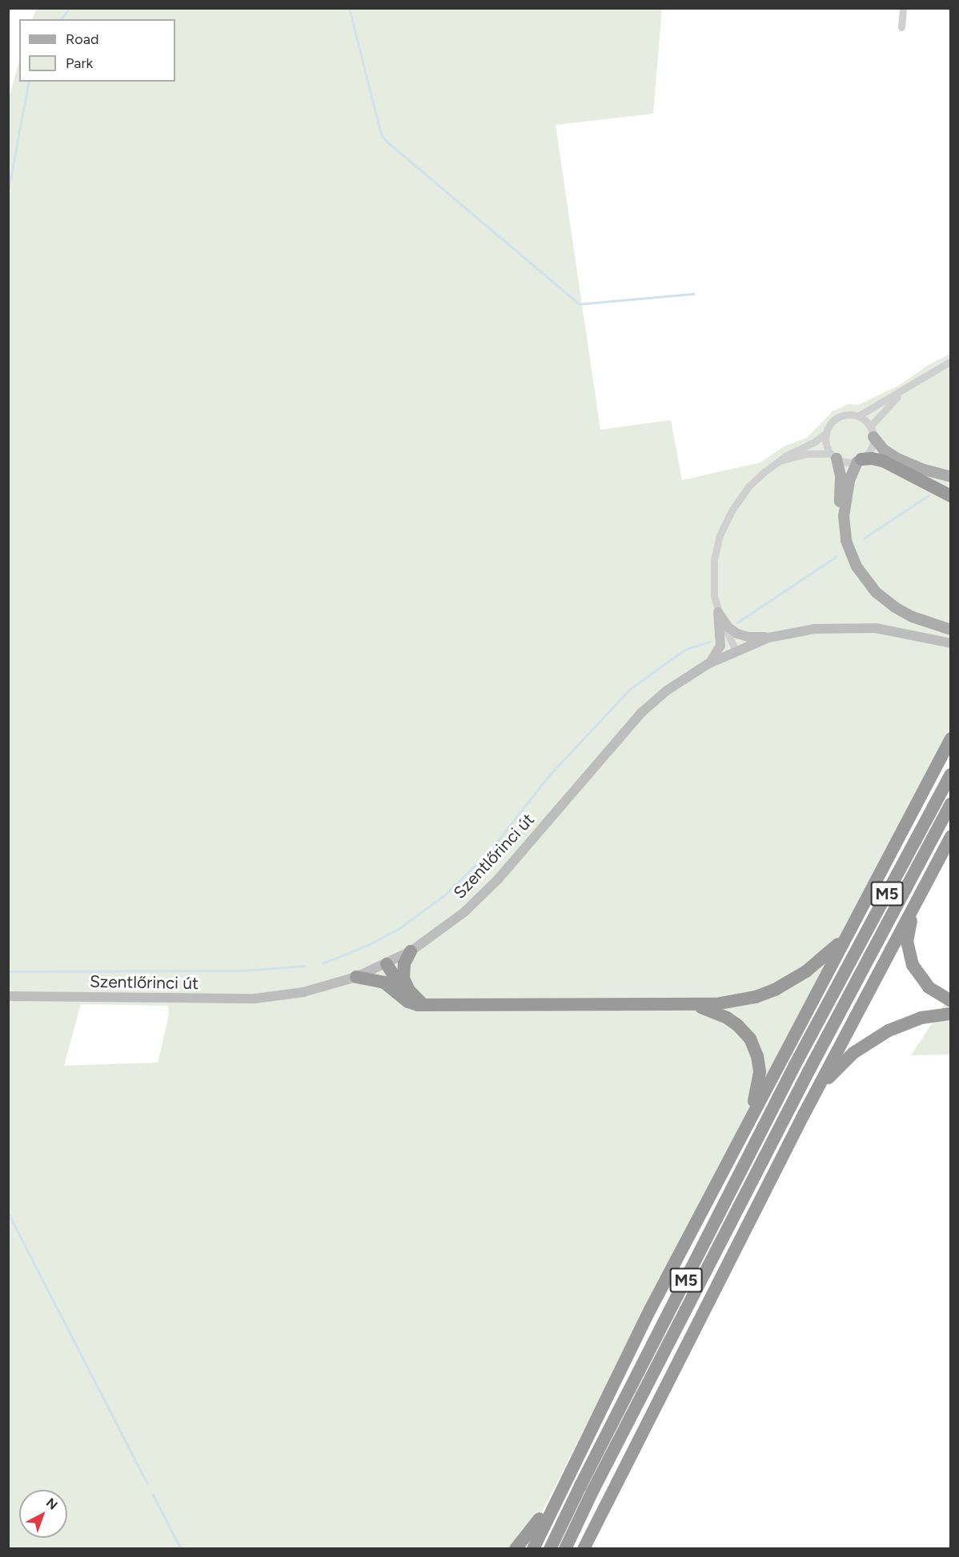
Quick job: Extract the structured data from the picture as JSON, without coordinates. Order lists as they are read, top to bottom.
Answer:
{
  "streets": {
    "highway": ["M5"],
    "main road": ["Szentlőrinci út"]
  },
  "legend": ["Road", "Park"],
  "north": "top right"
}
